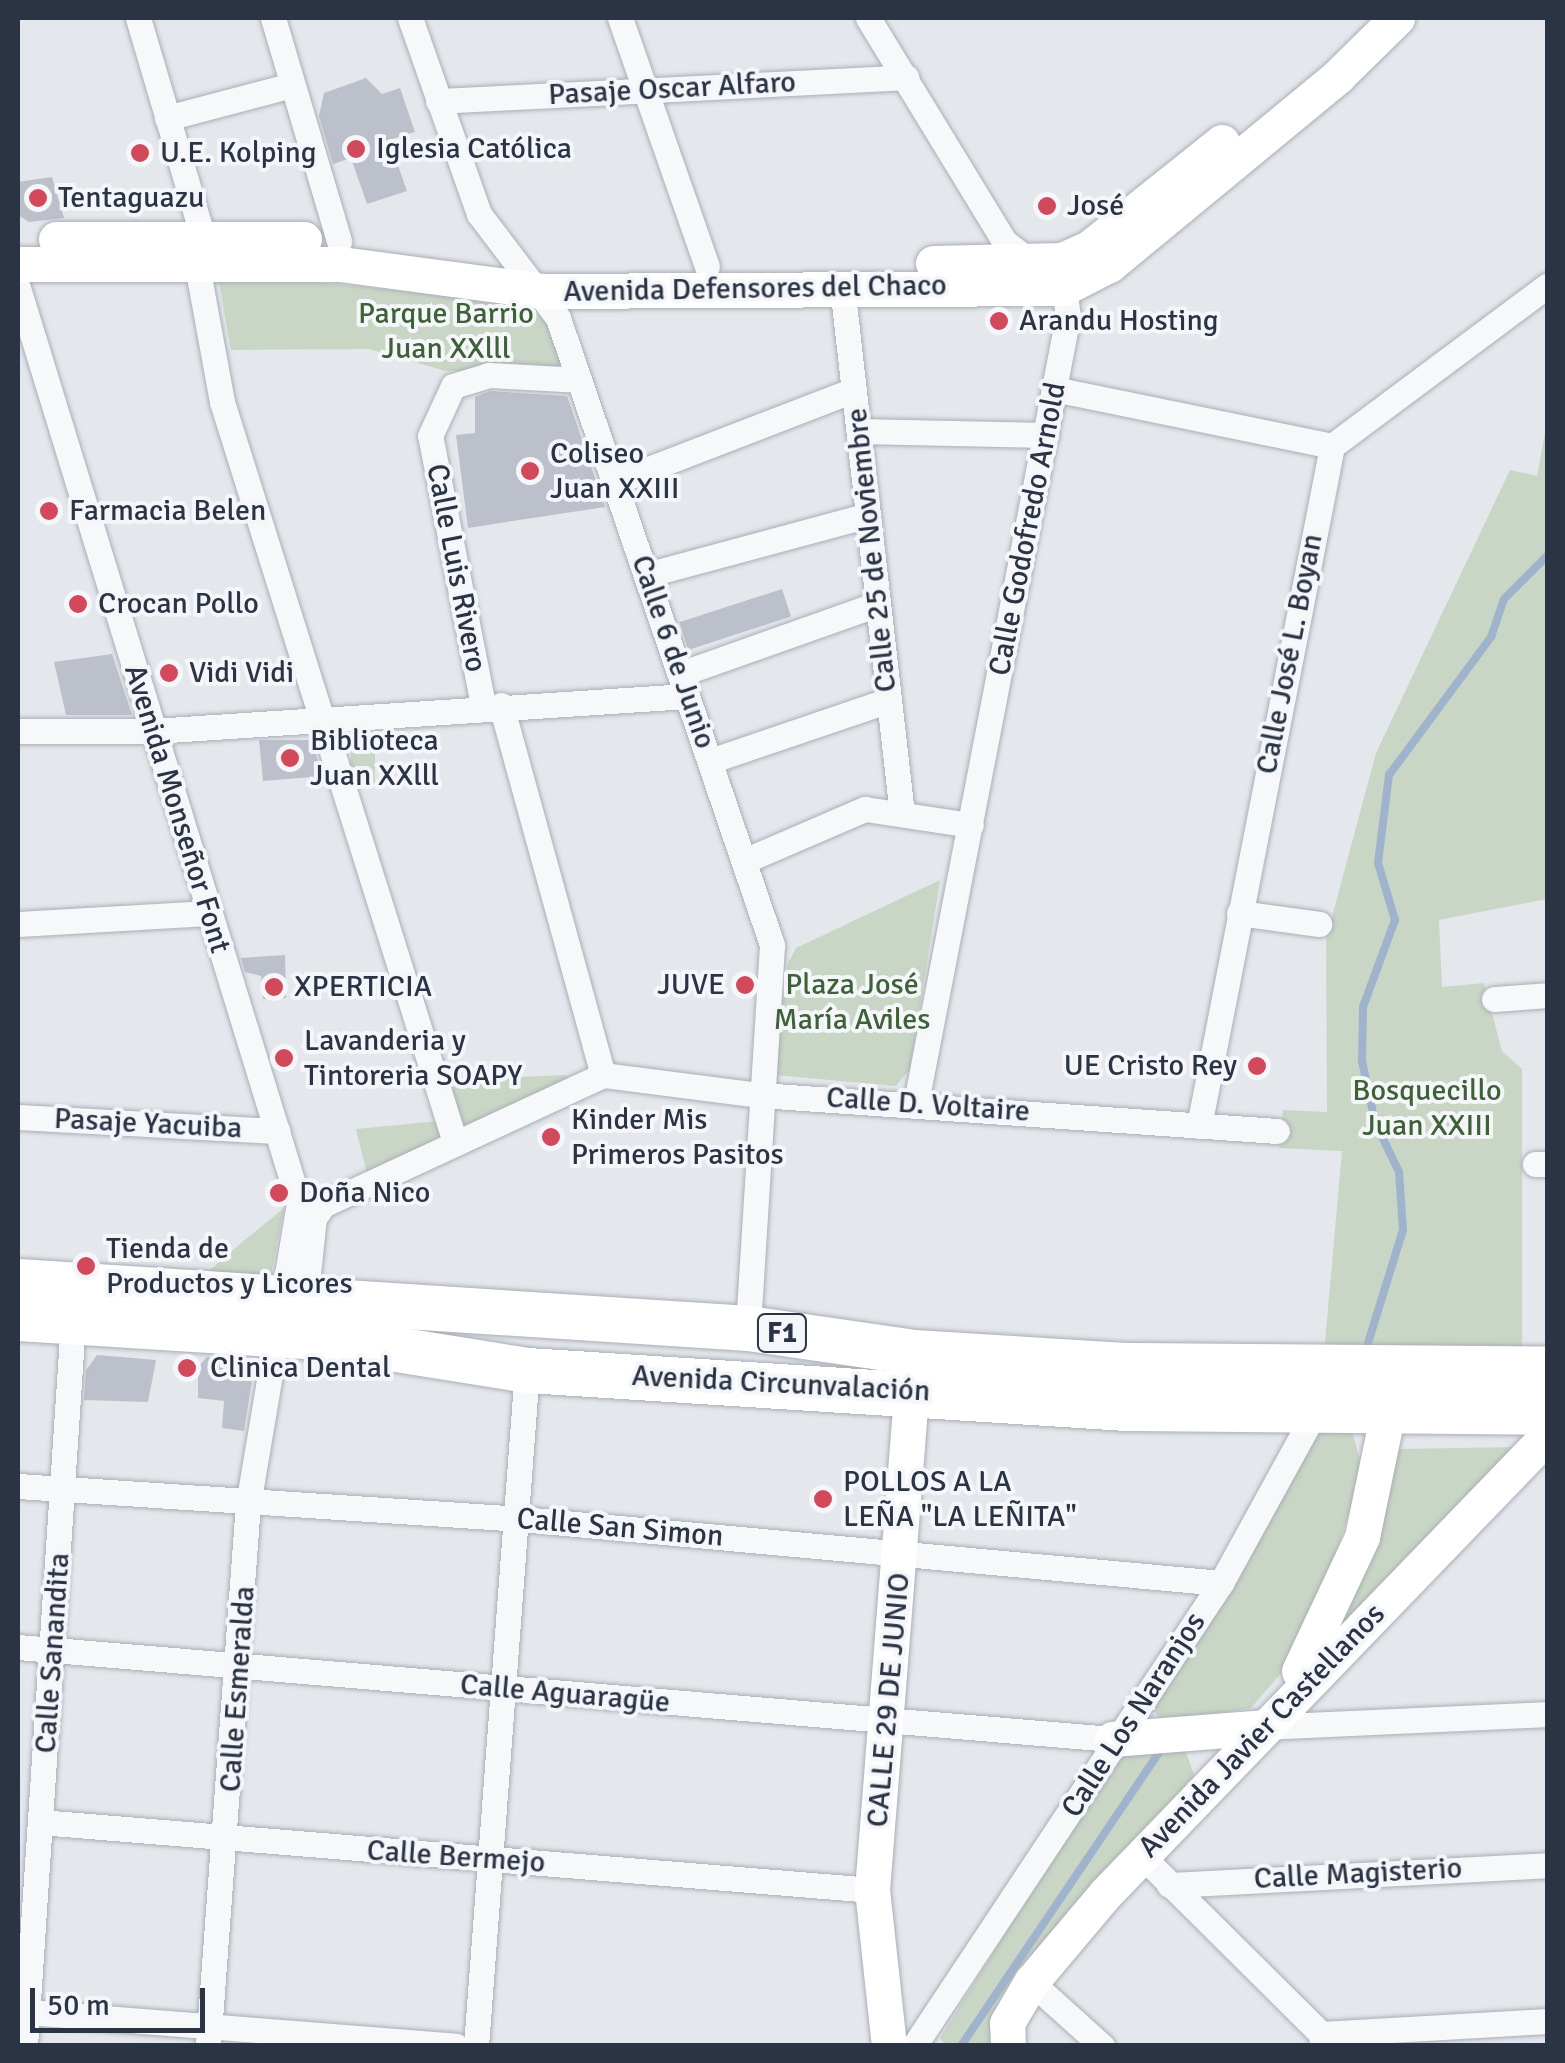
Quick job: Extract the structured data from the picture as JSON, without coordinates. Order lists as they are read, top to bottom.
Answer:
{
  "streets": {
    "highway": ["F1", "Avenida Circunvalación"],
    "street": [
      "Pasaje Oscar Alfaro",
      "Avenida Defensores del Chaco",
      "Calle Godofredo Arnold",
      "Calle 25 de Noviembre",
      "Calle Luis Rivero",
      "Calle 6 de Junio",
      "Calle José L. Boyan",
      "Avenida Monseñor Font",
      "Calle D. Voltaire",
      "Pasaje Yacuiba",
      "Calle San Simon",
      "Calle Sanandita",
      "Calle Esmeralda",
      "Calle Aguaragüe",
      "CALLE 29 DE JUNIO",
      "Calle Los Naranjos",
      "Avenida Javier Castellanos",
      "Calle Bermejo",
      "Calle Magisterio"
    ]
  },
  "crossings": [
    ["Pasaje Oscar Alfaro", "Calle 6 de Junio"],
    ["Avenida Defensores del Chaco", "Calle Godofredo Arnold"],
    ["Avenida Defensores del Chaco", "Calle 25 de Noviembre"],
    ["Avenida Defensores del Chaco", "Calle 6 de Junio"],
    ["Calle Godofredo Arnold", "Calle D. Voltaire"],
    ["Calle Luis Rivero", "Calle 6 de Junio"],
    ["Calle Luis Rivero", "Calle D. Voltaire"],
    ["Calle 6 de Junio", "Calle D. Voltaire"],
    ["Calle 6 de Junio", "Avenida Circunvalación"],
    ["Calle José L. Boyan", "Calle D. Voltaire"],
    ["Avenida Monseñor Font", "Pasaje Yacuiba"],
    ["Avenida Monseñor Font", "Avenida Circunvalación"],
    ["Avenida Monseñor Font", "Calle Esmeralda"],
    ["Avenida Circunvalación", "Calle Sanandita"],
    ["Avenida Circunvalación", "Calle Esmeralda"],
    ["Avenida Circunvalación", "CALLE 29 DE JUNIO"],
    ["Avenida Circunvalación", "Calle Los Naranjos"],
    ["Calle San Simon", "Calle Sanandita"],
    ["Calle San Simon", "Calle Esmeralda"],
    ["Calle San Simon", "CALLE 29 DE JUNIO"],
    ["Calle San Simon", "Calle Los Naranjos"],
    ["Calle Sanandita", "Calle Aguaragüe"],
    ["Calle Sanandita", "Calle Bermejo"],
    ["Calle Esmeralda", "Calle Aguaragüe"],
    ["Calle Esmeralda", "Calle Bermejo"],
    ["Calle Aguaragüe", "CALLE 29 DE JUNIO"],
    ["Calle Aguaragüe", "Calle Los Naranjos"],
    ["CALLE 29 DE JUNIO", "Calle Bermejo"]
  ],
  "parks": ["Parque Barrio Juan XXlll", "Plaza José María Aviles", "Bosquecillo Juan XXIII"],
  "places": [
    "Iglesia Católica",
    "U.E. Kolping",
    "Tentaguazu",
    "José",
    "Arandu Hosting",
    "Coliseo Juan XXIII",
    "Farmacia Belen",
    "Crocan Pollo",
    "Vidi Vidi",
    "Biblioteca Juan XXlll",
    "JUVE",
    "XPERTICIA",
    "Lavanderia y Tintoreria SOAPY",
    "UE Cristo Rey",
    "Kinder Mis Primeros Pasitos",
    "Doña Nico",
    "Tienda de Productos y Licores",
    "Clinica Dental",
    "POLLOS A LA LEÑA \"LA LEÑITA\""
  ],
  "scale_bar": "50 m"
}
